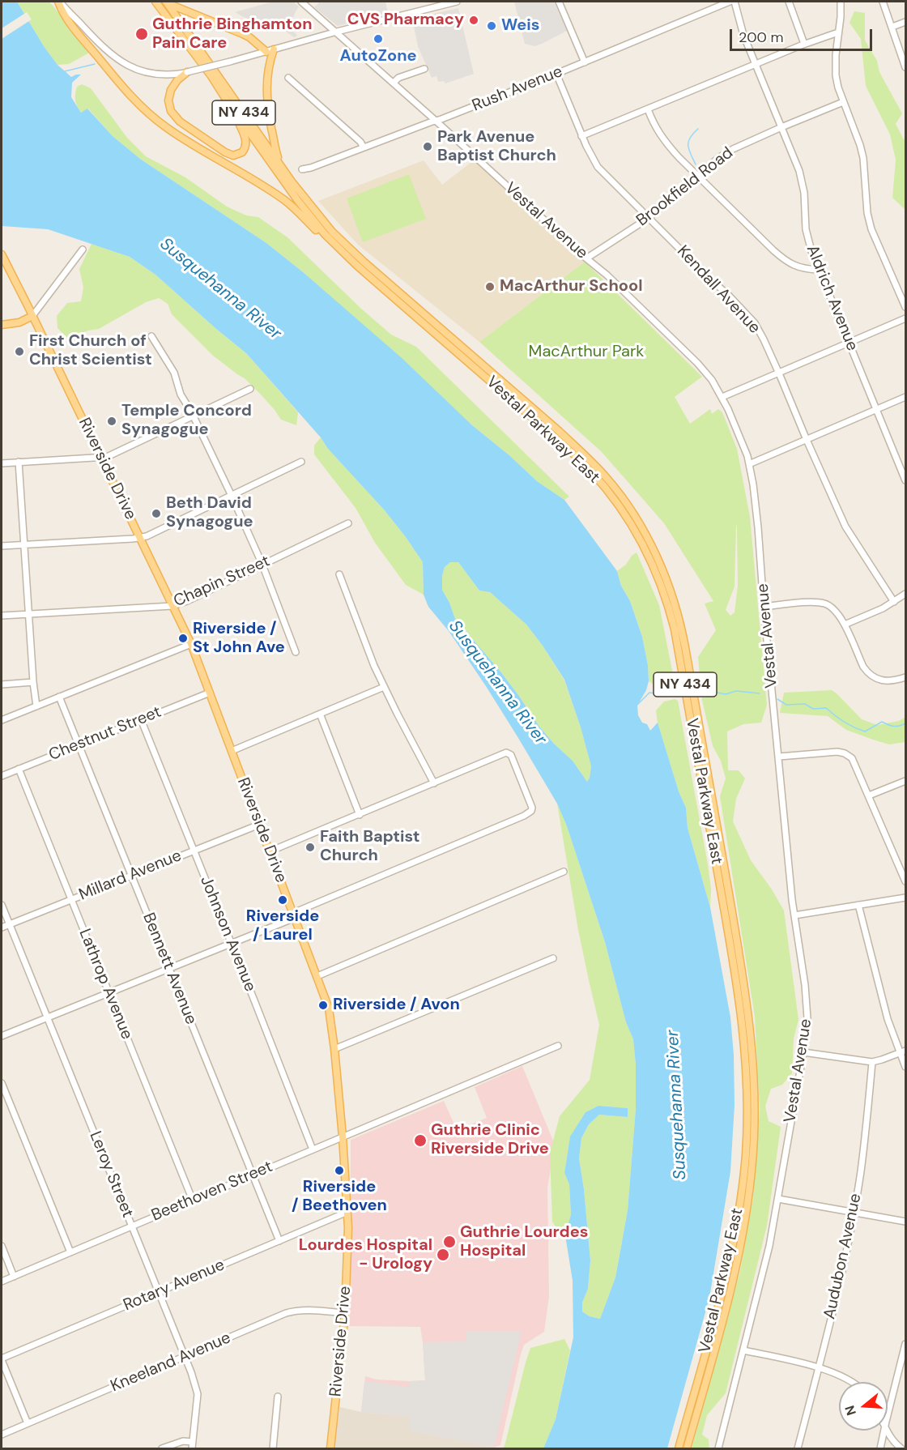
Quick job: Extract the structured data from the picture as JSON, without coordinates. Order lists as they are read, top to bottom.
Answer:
{
  "streets": {
    "main road": ["NY 434", "Vestal Parkway East", "Riverside Drive"],
    "street": [
      "Rush Avenue",
      "Brookfield Road",
      "Vestal Avenue",
      "Kendall Avenue",
      "Aldrich Avenue",
      "Chapin Street",
      "Chestnut Street",
      "Millard Avenue",
      "Johnson Avenue",
      "Bennett Avenue",
      "Lathrop Avenue",
      "Leroy Street",
      "Beethoven Street",
      "Audubon Avenue",
      "Rotary Avenue",
      "Kneeland Avenue"
    ]
  },
  "crossings": [
    ["Rush Avenue", "Vestal Avenue"],
    ["Rush Avenue", "Kendall Avenue"],
    ["Brookfield Road", "Vestal Avenue"],
    ["Brookfield Road", "Kendall Avenue"],
    ["Brookfield Road", "Aldrich Avenue"],
    ["Riverside Drive", "Chapin Street"],
    ["Riverside Drive", "Chestnut Street"],
    ["Riverside Drive", "Millard Avenue"],
    ["Riverside Drive", "Beethoven Street"],
    ["Riverside Drive", "Rotary Avenue"],
    ["Riverside Drive", "Kneeland Avenue"],
    ["Chestnut Street", "Johnson Avenue"],
    ["Chestnut Street", "Bennett Avenue"],
    ["Chestnut Street", "Lathrop Avenue"],
    ["Millard Avenue", "Johnson Avenue"],
    ["Millard Avenue", "Bennett Avenue"],
    ["Millard Avenue", "Lathrop Avenue"],
    ["Millard Avenue", "Leroy Street"],
    ["Johnson Avenue", "Beethoven Street"],
    ["Bennett Avenue", "Beethoven Street"],
    ["Bennett Avenue", "Rotary Avenue"],
    ["Lathrop Avenue", "Beethoven Street"],
    ["Leroy Street", "Beethoven Street"],
    ["Leroy Street", "Rotary Avenue"],
    ["Leroy Street", "Kneeland Avenue"]
  ],
  "water": ["Susquehanna River"],
  "parks": ["MacArthur Park"],
  "places": [
    "CVS Pharmacy",
    "Weis",
    "Guthrie Binghamton Pain Care",
    "AutoZone",
    "Park Avenue Baptist Church",
    "MacArthur School",
    "First Church of Christ Scientist",
    "Temple Concord Synagogue",
    "Beth David Synagogue",
    "Riverside / St John Ave",
    "Faith Baptist Church",
    "Riverside / Laurel",
    "Riverside / Avon",
    "Guthrie Clinic Riverside Drive",
    "Riverside / Beethoven",
    "Guthrie Lourdes Hospital",
    "Lourdes Hospital - Urology"
  ],
  "scale_bar": "200 m",
  "north": "left"
}
